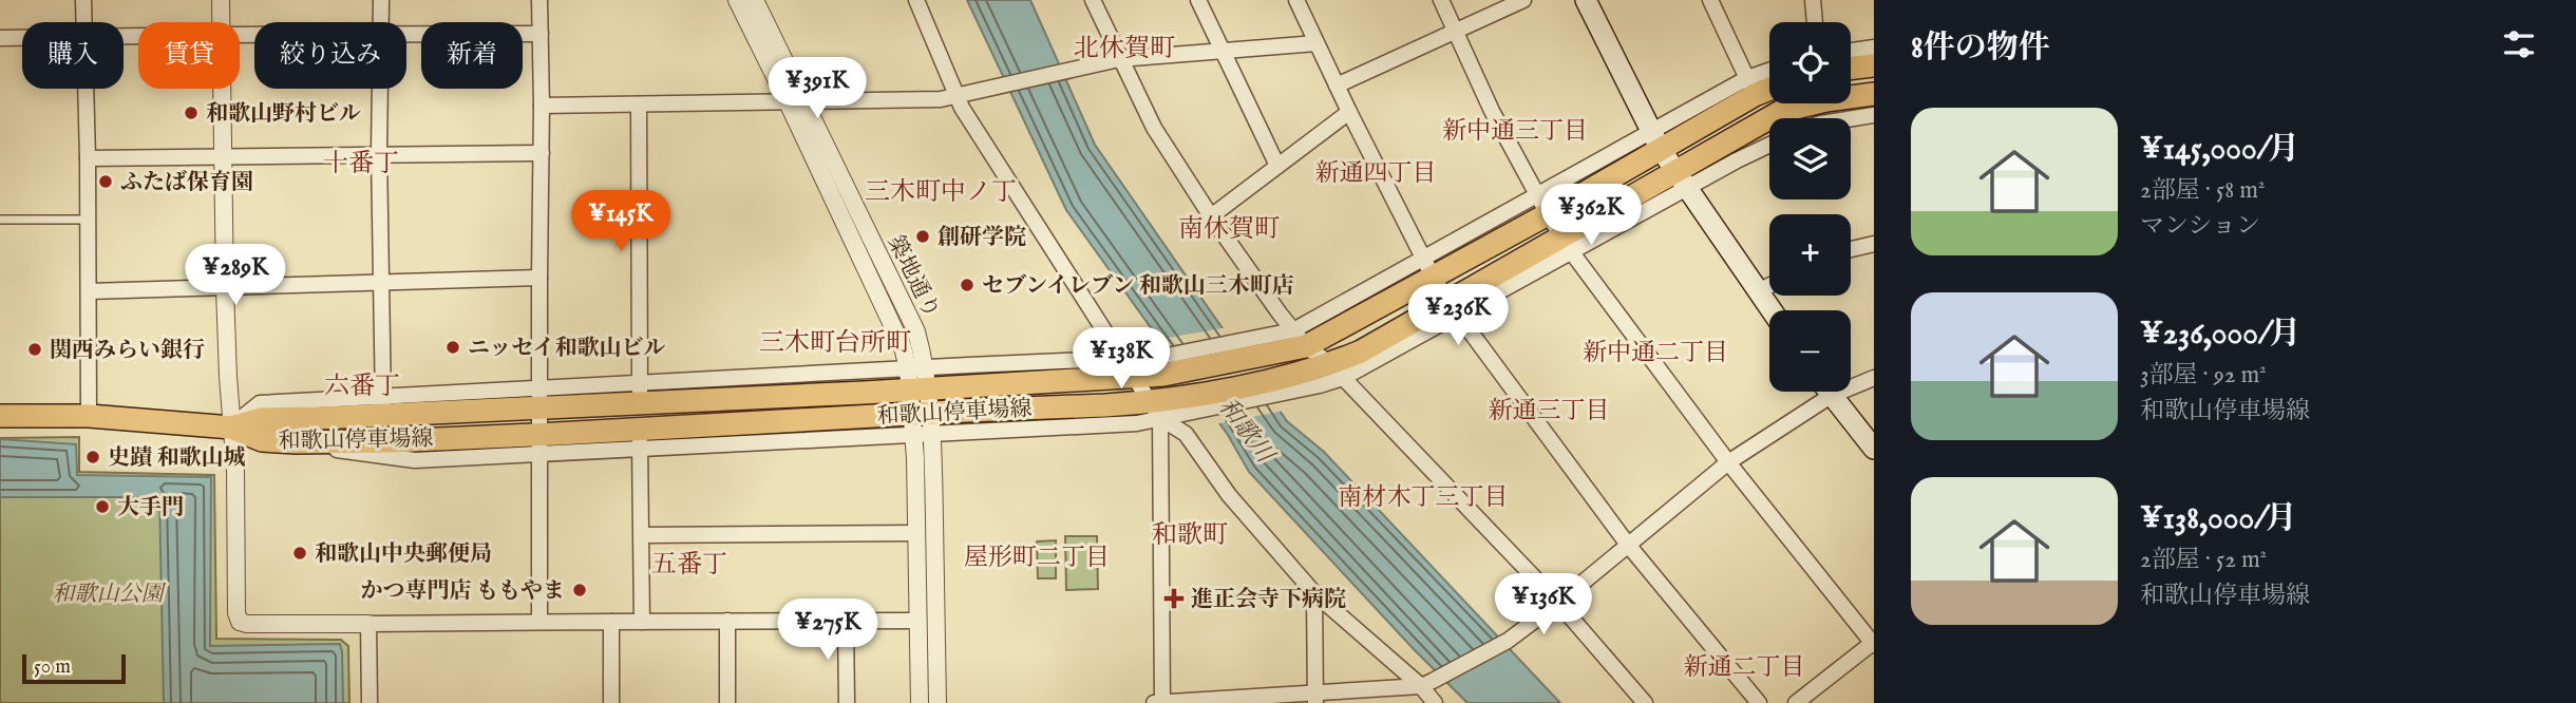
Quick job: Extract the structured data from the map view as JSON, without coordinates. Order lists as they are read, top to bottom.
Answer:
{
  "streets": {
    "main road": ["和歌山停車場線"],
    "street": ["築地通り"]
  },
  "crossings": [
    ["築地通り", "和歌山停車場線"]
  ],
  "districts": [
    "北休賀町",
    "新中通三丁目",
    "十番丁",
    "新通四丁目",
    "三木町中ノ丁",
    "南休賀町",
    "三木町台所町",
    "新中通二丁目",
    "六番丁",
    "新通三丁目",
    "南材木丁三丁目",
    "和歌町",
    "屋形町二丁目",
    "五番丁",
    "新通二丁目"
  ],
  "water": ["和歌川"],
  "parks": ["和歌山公園"],
  "places": {
    "other": [
      "和歌山野村ビル",
      "ふたば保育園",
      "創研学院",
      "セブンイレブン 和歌山三木町店",
      "ニッセイ和歌山ビル",
      "関西みらい銀行",
      "史蹟 和歌山城",
      "大手門",
      "和歌山中央郵便局",
      "かつ専門店 ももやま"
    ],
    "health": ["進正会寺下病院"]
  },
  "scale_bar": "50 m",
  "page": {
    "heading": "8件の物件",
    "map_buttons": ["+", "−"],
    "chip": [
      "購入",
      "賃貸",
      "絞り込み",
      "新着"
    ],
    "price": [
      "¥391K",
      "¥362K",
      "¥145K",
      "¥289K",
      "¥236K",
      "¥138K",
      "¥136K",
      "¥275K"
    ],
    "list": [
      {
        "name": "¥145,000/月",
        "note": "2部屋 · 58 m² · マンション"
      },
      {
        "name": "¥236,000/月",
        "note": "3部屋 · 92 m² · 和歌山停車場線"
      },
      {
        "name": "¥138,000/月",
        "note": "2部屋 · 52 m² · 和歌山停車場線"
      }
    ],
    "scale": "50 m"
  }
}
